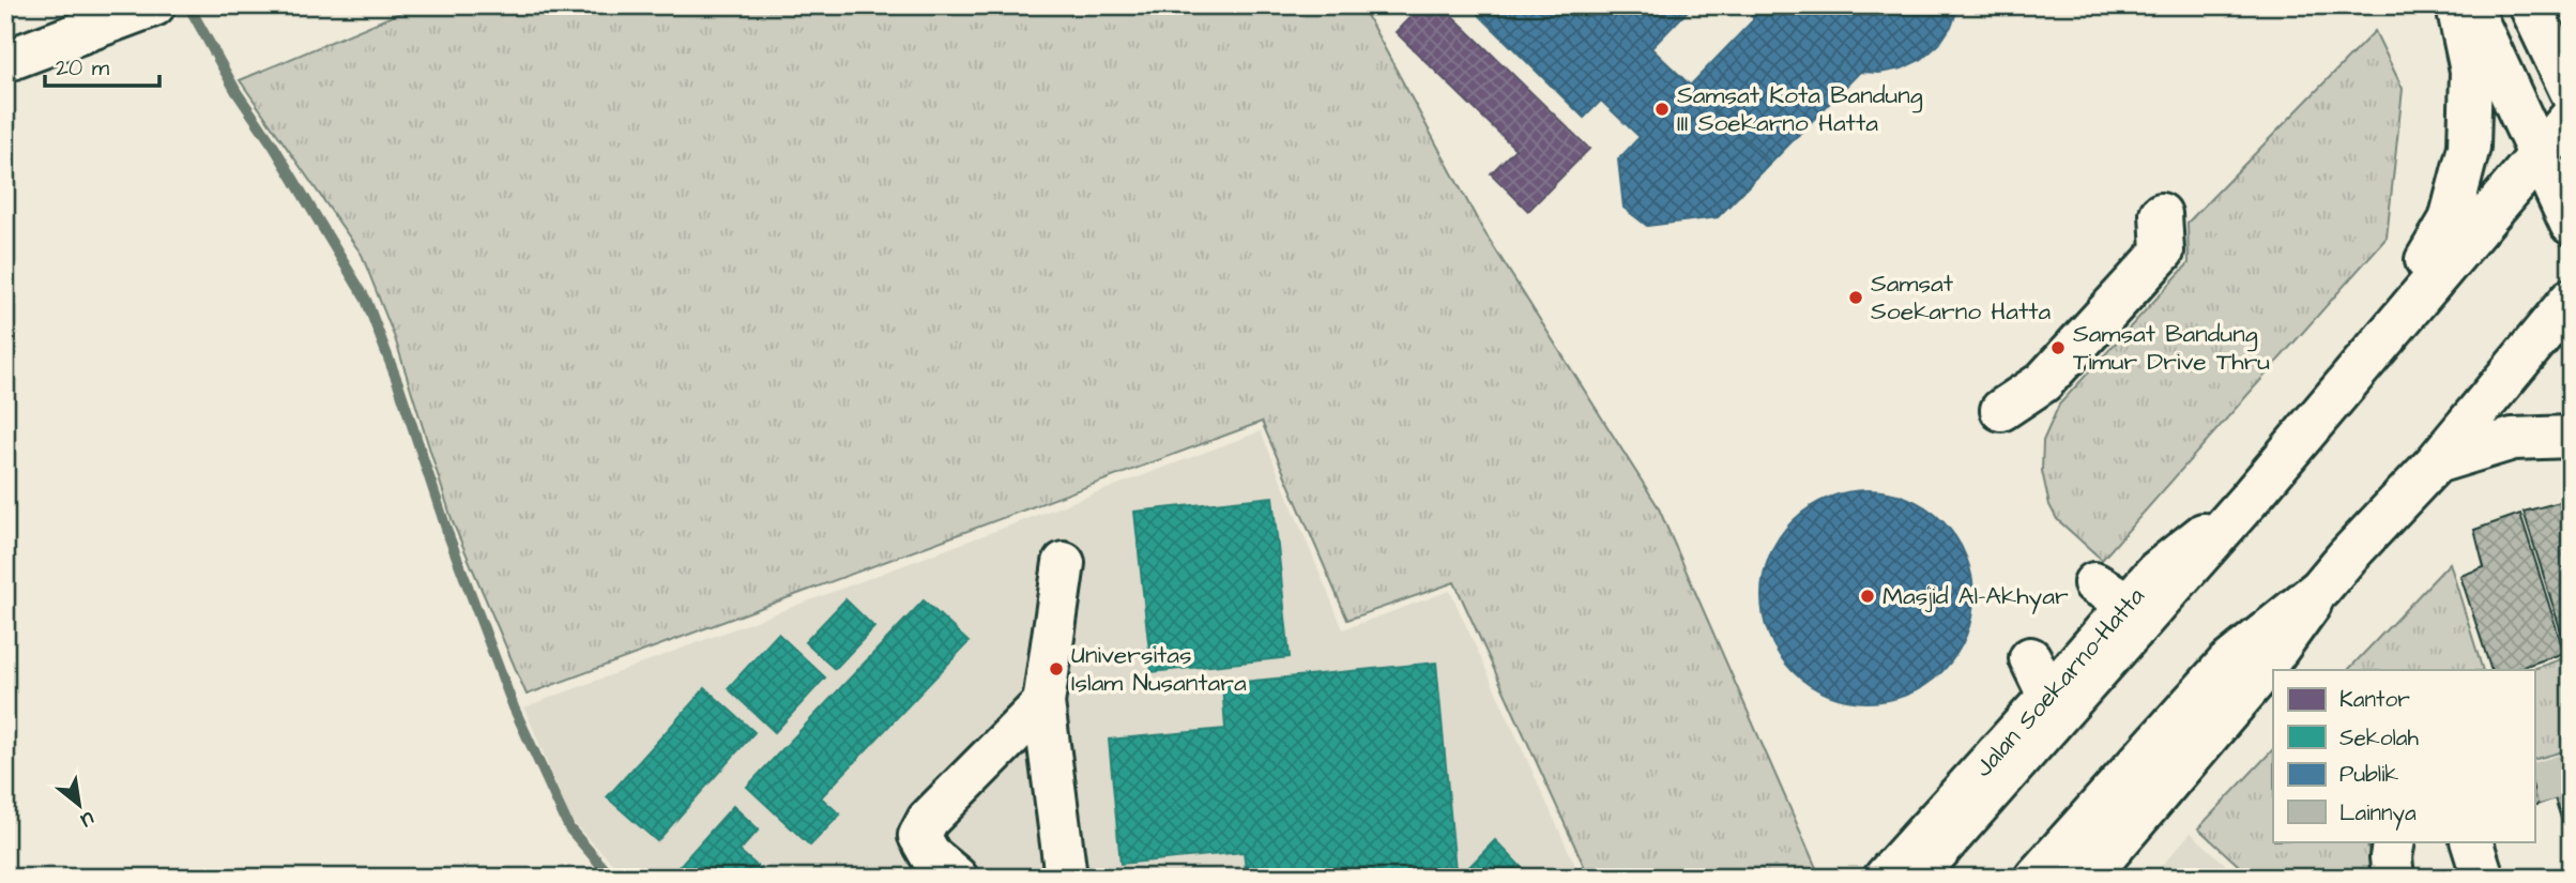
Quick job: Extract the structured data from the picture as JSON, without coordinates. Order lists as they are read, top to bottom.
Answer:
{
  "streets": {
    "main road": ["Jalan Soekarno-Hatta"]
  },
  "places": [
    "Samsat Kota Bandung III Soekarno Hatta",
    "Samsat Soekarno Hatta",
    "Samsat Bandung Timur Drive Thru",
    "Masjid Al-Akhyar",
    "Universitas Islam Nusantara"
  ],
  "legend": [
    "Kantor",
    "Sekolah",
    "Publik",
    "Lainnya"
  ],
  "scale_bar": "20 m",
  "north": "bottom right"
}
